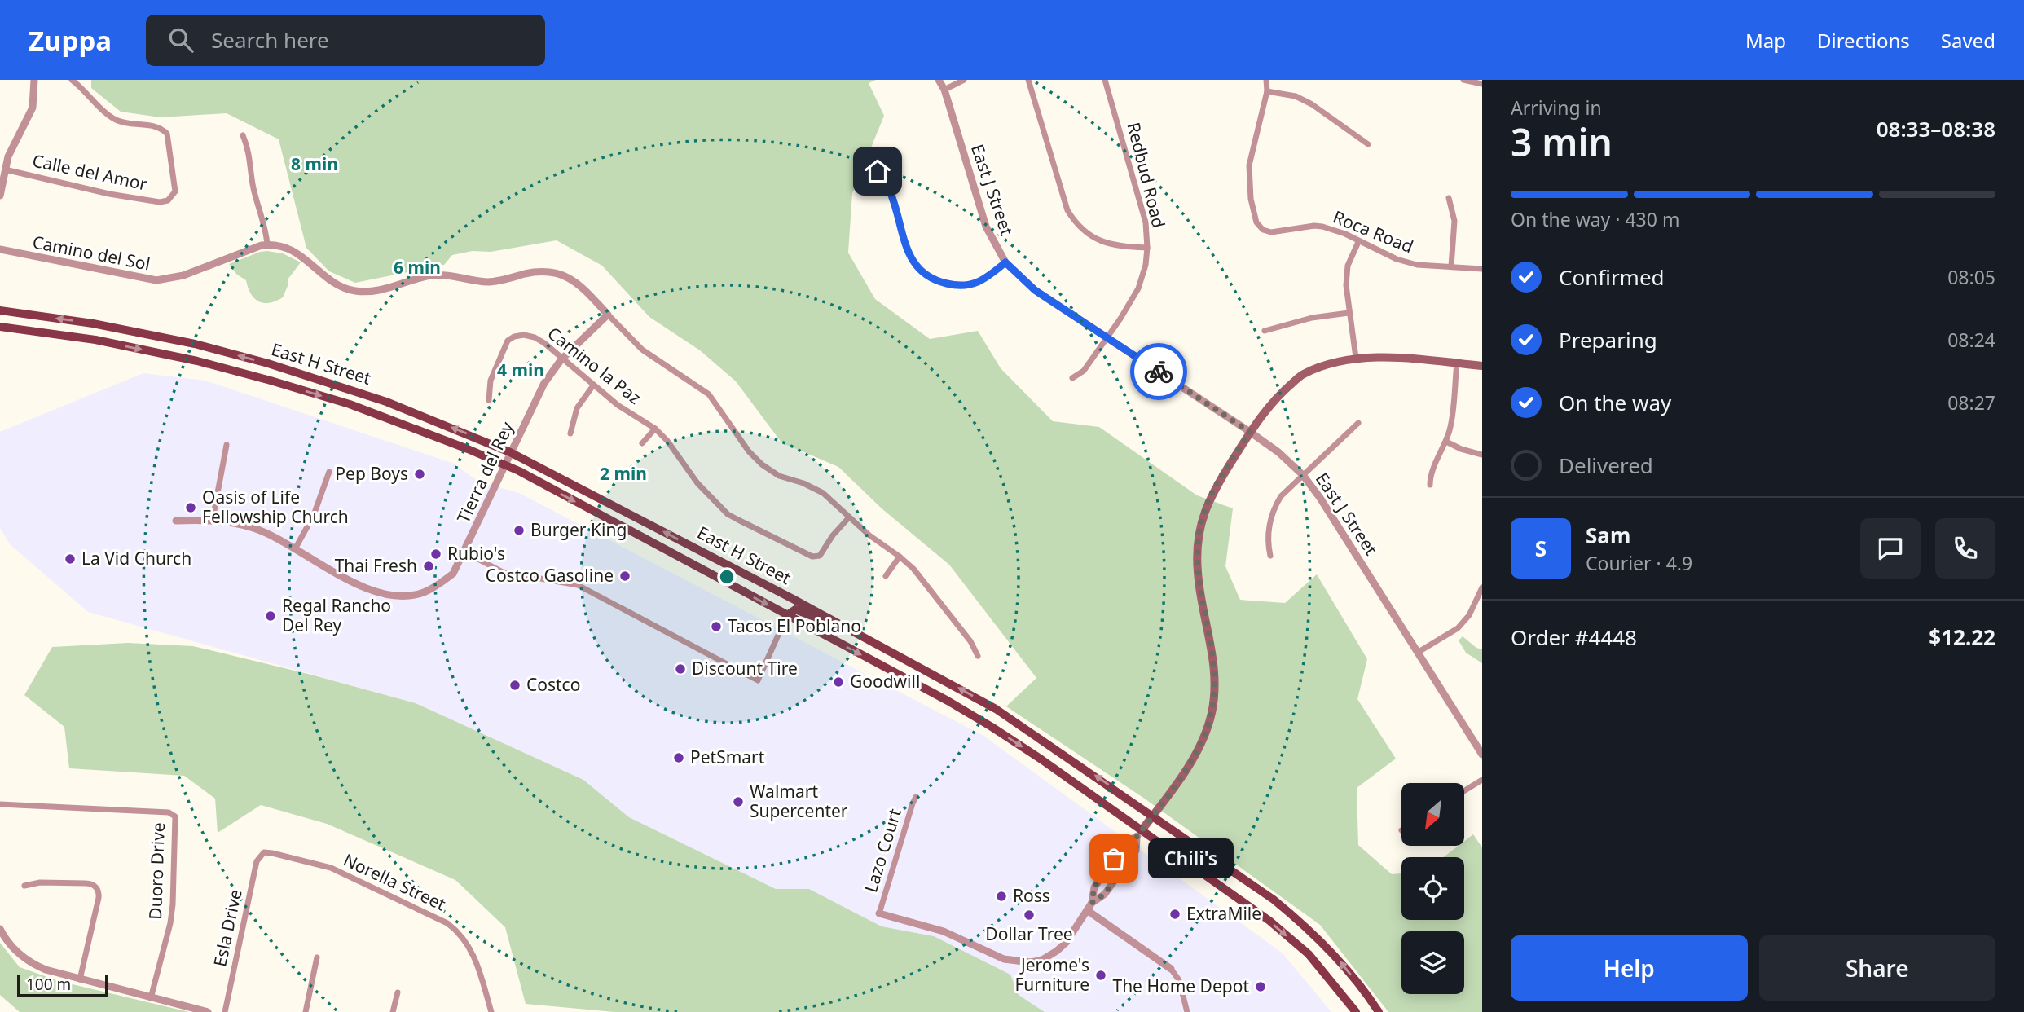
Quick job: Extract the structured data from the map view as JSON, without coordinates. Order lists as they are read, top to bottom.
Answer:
{
  "streets": {
    "main road": ["East H Street"],
    "street": [
      "Calle del Amor",
      "Redbud Road",
      "East J Street",
      "Roca Road",
      "Camino del Sol",
      "Camino la Paz",
      "Tierra del Rey",
      "Lazo Court",
      "Duoro Drive",
      "Norella Street",
      "Esla Drive"
    ]
  },
  "crossings": [
    ["Redbud Road", "East J Street"],
    ["East H Street", "Tierra del Rey"],
    ["Camino la Paz", "Tierra del Rey"],
    ["Norella Street", "Esla Drive"]
  ],
  "places": [
    "Pep Boys",
    "Oasis of Life Fellowship Church",
    "Burger King",
    "Rubio's",
    "La Vid Church",
    "Thai Fresh",
    "Costco Gasoline",
    "Regal Rancho Del Rey",
    "Tacos El Poblano",
    "Discount Tire",
    "Goodwill",
    "Costco",
    "PetSmart",
    "Walmart Supercenter",
    "Chili's",
    "Ross",
    "ExtraMile",
    "Dollar Tree",
    "Jerome's Furniture",
    "The Home Depot"
  ],
  "scale_bar": "100 m",
  "north": "bottom left",
  "page": {
    "header": "Zuppa",
    "search": "Search here",
    "nav": ["Map", "Directions", "Saved"],
    "heading": ["3 min", "Arriving in", "08:33–08:38"],
    "panel": [
      "Sam",
      "Courier · 4.9",
      "Order #4448",
      "$12.22"
    ],
    "bar": "On the way · 430 m",
    "list": [
      ["Confirmed", "08:05"],
      ["Preparing", "08:24"],
      ["On the way", "08:27"],
      "Delivered"
    ],
    "round": "S",
    "bubble": "Chili's",
    "buttons": ["Help", "Share"],
    "scale": "100 m"
  },
  "rings": [
    "8 min",
    "6 min",
    "4 min",
    "2 min"
  ]
}
